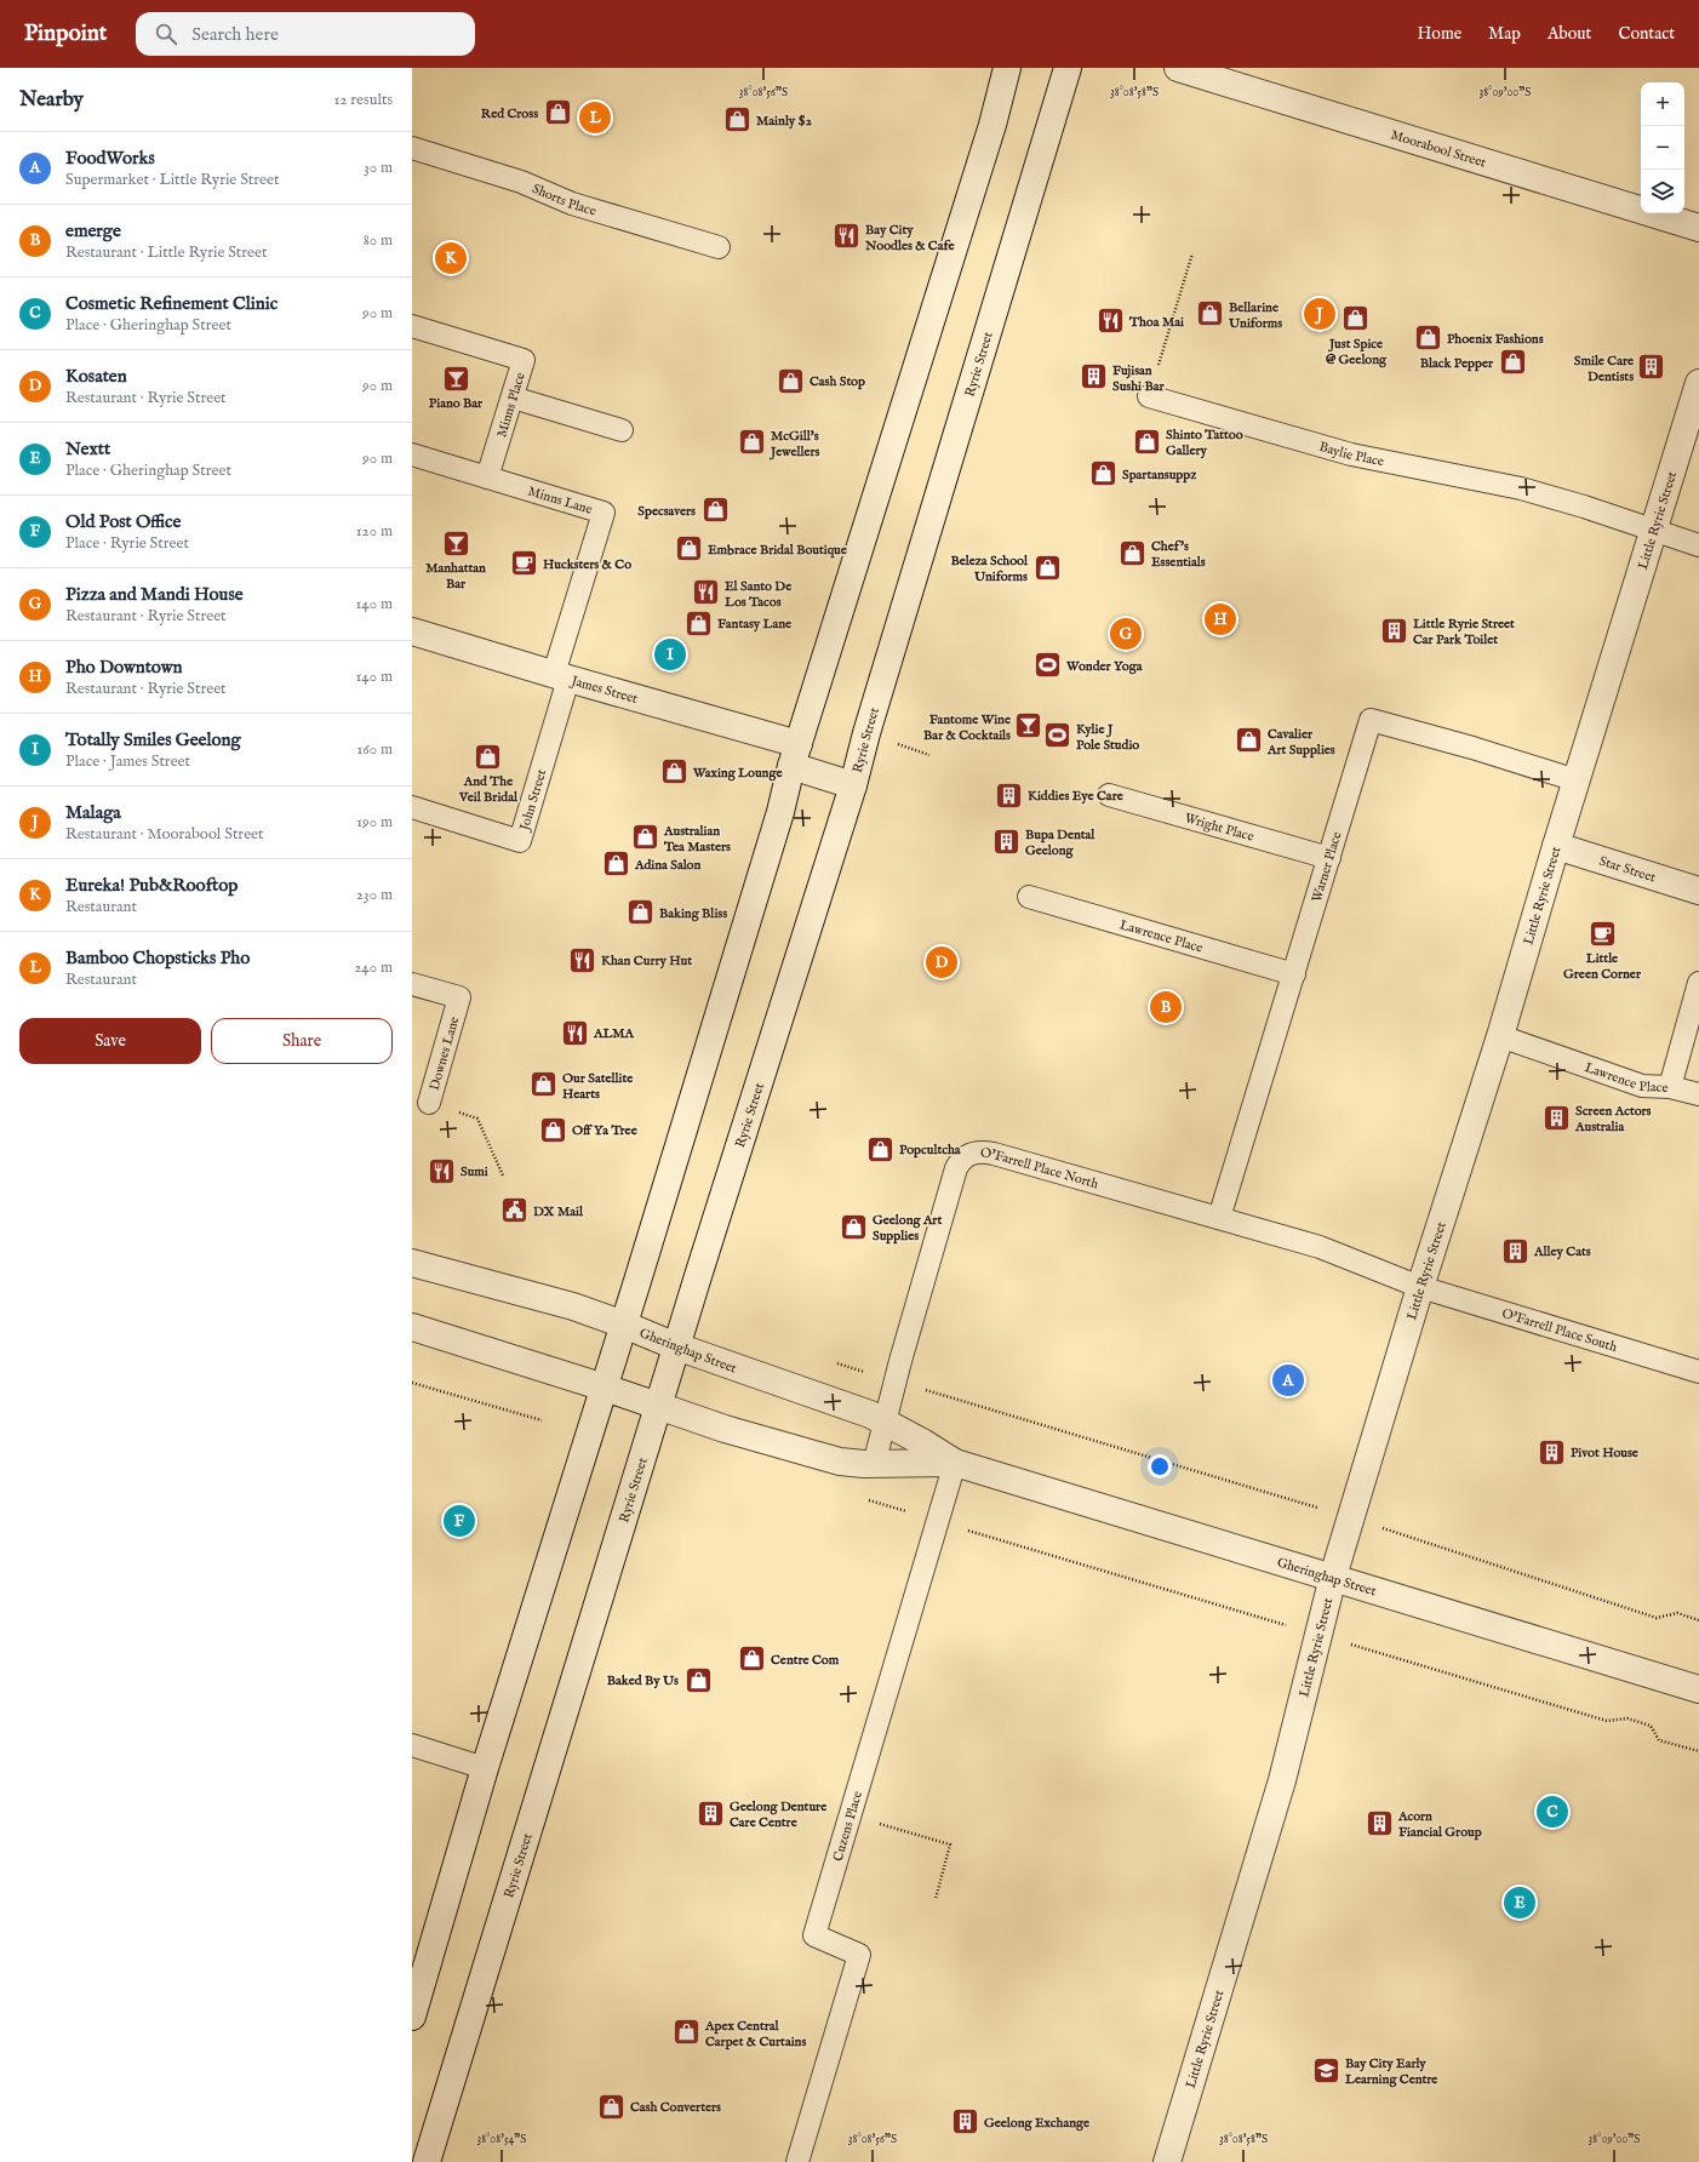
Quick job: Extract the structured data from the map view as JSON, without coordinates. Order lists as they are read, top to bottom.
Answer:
{
  "streets": {
    "street": [
      "Moorabool Street",
      "Ryrie Street",
      "Little Ryrie Street",
      "James Street",
      "Star Street",
      "Gheringhap Street"
    ],
    "lane": [
      "Shorts Place",
      "Minns Place",
      "Baylie Place",
      "Minns Lane",
      "John Street",
      "Wright Place",
      "Warner Place",
      "Lawrence Place",
      "Downes Lane",
      "O'Farrell Place North",
      "O'Farrell Place South",
      "Cuzens Place"
    ]
  },
  "crossings": [
    ["Ryrie Street", "James Street"],
    ["Ryrie Street", "Gheringhap Street"],
    ["Minns Place", "Minns Lane"],
    ["Baylie Place", "Little Ryrie Street"],
    ["Minns Lane", "James Street"],
    ["Minns Lane", "John Street"],
    ["Little Ryrie Street", "Warner Place"],
    ["Little Ryrie Street", "Star Street"],
    ["Little Ryrie Street", "Lawrence Place"],
    ["Little Ryrie Street", "O'Farrell Place North"],
    ["Little Ryrie Street", "O'Farrell Place South"],
    ["Little Ryrie Street", "Gheringhap Street"],
    ["James Street", "John Street"],
    ["Wright Place", "Warner Place"],
    ["Warner Place", "Lawrence Place"],
    ["Warner Place", "O'Farrell Place North"],
    ["O'Farrell Place North", "O'Farrell Place South"],
    ["O'Farrell Place North", "Gheringhap Street"],
    ["Gheringhap Street", "Cuzens Place"]
  ],
  "places": {
    "shop": [
      "Red Cross",
      "Mainly $2",
      "Bellarine Uniforms",
      "Just Spice @ Geelong",
      "Phoenix Fashions",
      "Black Pepper",
      "Cash Stop",
      "Shinto Tattoo Gallery",
      "McGill's Jewellers",
      "Spartansuppz",
      "Specsavers",
      "Embrace Bridal Boutique",
      "Chef's Essentials",
      "Beleza School Uniforms",
      "Fantasy Lane",
      "Cavalier Art Supplies",
      "And The Veil Bridal",
      "Waxing Lounge",
      "Australian Tea Masters",
      "Adina Salon",
      "Baking Bliss",
      "Our Satellite Hearts",
      "Off Ya Tree",
      "Popcultcha",
      "Geelong Art Supplies",
      "Centre Com",
      "Baked By Us",
      "Apex Central Carpet & Curtains",
      "Cash Converters"
    ],
    "restaurant": [
      "Bay City Noodles & Cafe",
      "Thoa Mai",
      "El Santo De Los Tacos",
      "Khan Curry Hut",
      "ALMA",
      "Sumi"
    ],
    "building": [
      "Smile Care Dentists",
      "Fujisan Sushi Bar",
      "Little Ryrie Street Car Park Toilet",
      "Kiddies Eye Care",
      "Bupa Dental Geelong",
      "Screen Actors Australia",
      "Alley Cats",
      "Pivot House",
      "Geelong Denture Care Centre",
      "Acorn Fiancial Group",
      "Geelong Exchange"
    ],
    "bar": ["Piano Bar", "Manhattan Bar", "Fantome Wine Bar & Cocktails"],
    "cafe": ["Hucksters & Co", "Little Green Corner"],
    "sports": ["Wonder Yoga", "Kylie J Pole Studio"],
    "public building": ["DX Mail"],
    "school or university": ["Bay City Early Learning Centre"]
  },
  "page": {
    "header": "Pinpoint",
    "search": "Search here",
    "nav": [
      "Home",
      "Map",
      "About",
      "Contact"
    ],
    "heading": ["Nearby", "12 results"],
    "map_buttons": ["+", "−"],
    "pins": [
      "L",
      "K",
      "J",
      "H",
      "G",
      "I",
      "D",
      "B",
      "A",
      "F",
      "C",
      "E"
    ],
    "list": [
      {
        "mark": "A",
        "name": "FoodWorks",
        "note": "Supermarket · Little Ryrie Street",
        "value": "30 m"
      },
      {
        "mark": "B",
        "name": "emerge",
        "note": "Restaurant · Little Ryrie Street",
        "value": "80 m"
      },
      {
        "mark": "C",
        "name": "Cosmetic Refinement Clinic",
        "note": "Place · Gheringhap Street",
        "value": "90 m"
      },
      {
        "mark": "D",
        "name": "Kosaten",
        "note": "Restaurant · Ryrie Street",
        "value": "90 m"
      },
      {
        "mark": "E",
        "name": "Nextt",
        "note": "Place · Gheringhap Street",
        "value": "90 m"
      },
      {
        "mark": "F",
        "name": "Old Post Office",
        "note": "Place · Ryrie Street",
        "value": "120 m"
      },
      {
        "mark": "G",
        "name": "Pizza and Mandi House",
        "note": "Restaurant · Ryrie Street",
        "value": "140 m"
      },
      {
        "mark": "H",
        "name": "Pho Downtown",
        "note": "Restaurant · Ryrie Street",
        "value": "140 m"
      },
      {
        "mark": "I",
        "name": "Totally Smiles Geelong",
        "note": "Place · James Street",
        "value": "160 m"
      },
      {
        "mark": "J",
        "name": "Malaga",
        "note": "Restaurant · Moorabool Street",
        "value": "190 m"
      },
      {
        "mark": "K",
        "name": "Eureka! Pub&Rooftop",
        "note": "Restaurant",
        "value": "230 m"
      },
      {
        "mark": "L",
        "name": "Bamboo Chopsticks Pho",
        "note": "Restaurant",
        "value": "240 m"
      }
    ],
    "buttons": ["Save", "Share"]
  },
  "coordinates": [
    "38°08'56\"S",
    "38°08'58\"S",
    "38°09'00\"S",
    "38°08'54\"S"
  ]
}
